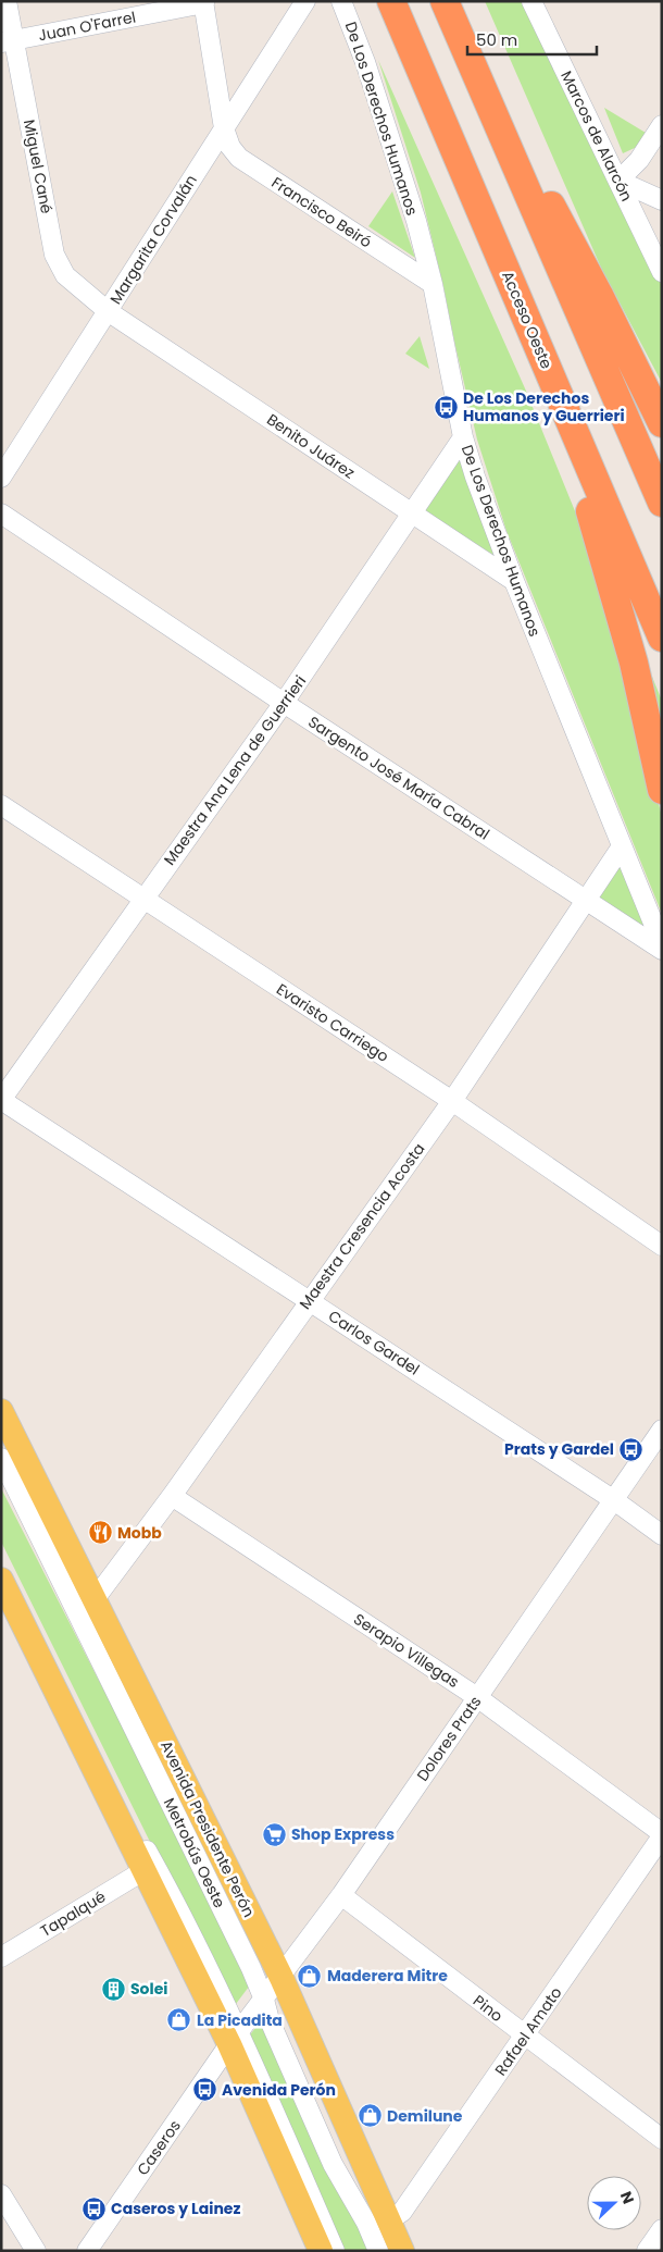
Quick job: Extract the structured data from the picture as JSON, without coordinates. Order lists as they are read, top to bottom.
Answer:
{
  "streets": {
    "highway": ["Acceso Oeste"],
    "main road": ["Avenida Presidente Perón"],
    "street": [
      "Juan O'Farrel",
      "De Los Derechos Humanos",
      "Marcos de Alarcón",
      "Miguel Cané",
      "Francisco Beiró",
      "Margarita Corvalán",
      "Benito Juárez",
      "Maestra Ana Lena de Guerrieri",
      "Sargento José María Cabral",
      "Evaristo Carriego",
      "Maestra Cresencia Acosta",
      "Carlos Gardel",
      "Serapio Villegas",
      "Dolores Prats",
      "Metrobús Oeste",
      "Tapalqué",
      "Pino",
      "Rafael Amato",
      "Caseros"
    ]
  },
  "crossings": [
    ["Juan O'Farrel", "Miguel Cané"],
    ["Juan O'Farrel", "Francisco Beiró"],
    ["De Los Derechos Humanos", "Francisco Beiró"],
    ["De Los Derechos Humanos", "Benito Juárez"],
    ["De Los Derechos Humanos", "Maestra Ana Lena de Guerrieri"],
    ["De Los Derechos Humanos", "Maestra Cresencia Acosta"],
    ["Miguel Cané", "Margarita Corvalán"],
    ["Miguel Cané", "Benito Juárez"],
    ["Francisco Beiró", "Margarita Corvalán"],
    ["Margarita Corvalán", "Benito Juárez"],
    ["Benito Juárez", "Maestra Ana Lena de Guerrieri"],
    ["Maestra Ana Lena de Guerrieri", "Sargento José María Cabral"],
    ["Maestra Ana Lena de Guerrieri", "Evaristo Carriego"],
    ["Maestra Ana Lena de Guerrieri", "Carlos Gardel"],
    ["Sargento José María Cabral", "Maestra Cresencia Acosta"],
    ["Evaristo Carriego", "Maestra Cresencia Acosta"],
    ["Maestra Cresencia Acosta", "Carlos Gardel"],
    ["Maestra Cresencia Acosta", "Serapio Villegas"],
    ["Maestra Cresencia Acosta", "Avenida Presidente Perón"],
    ["Carlos Gardel", "Dolores Prats"],
    ["Serapio Villegas", "Dolores Prats"],
    ["Serapio Villegas", "Rafael Amato"],
    ["Dolores Prats", "Avenida Presidente Perón"],
    ["Dolores Prats", "Metrobús Oeste"],
    ["Dolores Prats", "Pino"],
    ["Dolores Prats", "Caseros"],
    ["Avenida Presidente Perón", "Rafael Amato"],
    ["Pino", "Rafael Amato"]
  ],
  "places": {
    "bus stop": [
      "De Los Derechos Humanos y Guerrieri",
      "Prats y Gardel",
      "Avenida Perón",
      "Caseros y Lainez"
    ],
    "restaurant": ["Mobb"],
    "supermarket": ["Shop Express"],
    "shop": ["Maderera Mitre", "La Picadita", "Demilune"],
    "building": ["Solei"]
  },
  "scale_bar": "50 m",
  "north": "right"
}
